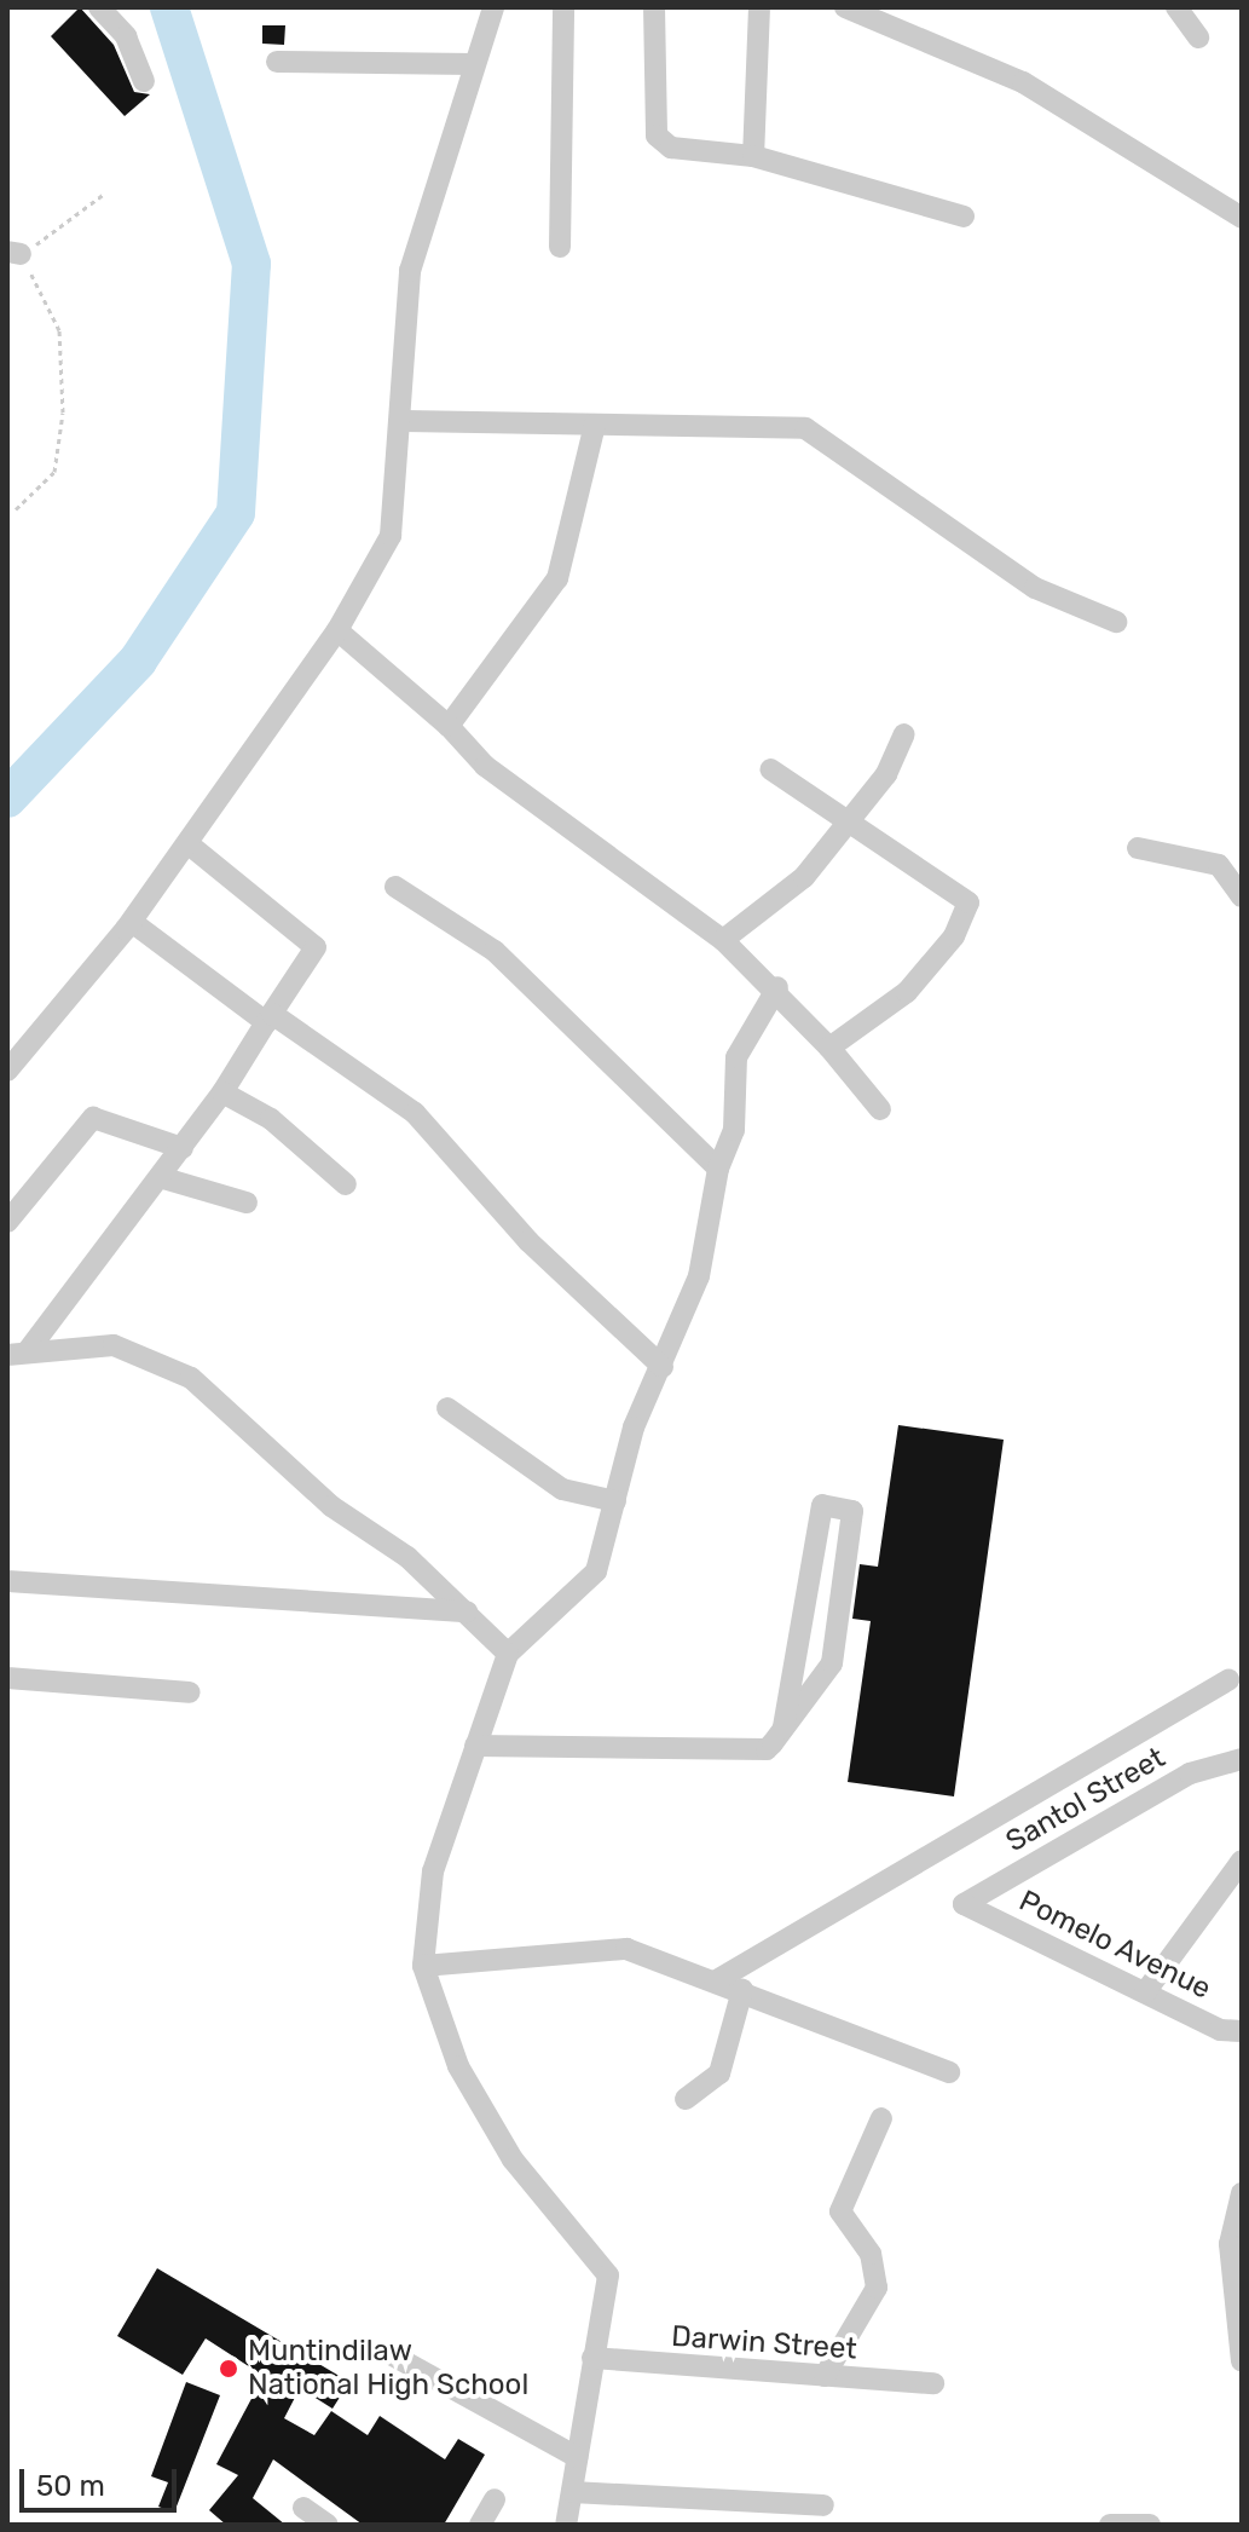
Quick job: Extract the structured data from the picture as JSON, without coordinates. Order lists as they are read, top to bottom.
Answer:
{
  "streets": {
    "street": ["Santol Street", "Pomelo Avenue", "Darwin Street"]
  },
  "crossings": [
    ["Santol Street", "Pomelo Avenue"]
  ],
  "places": ["Muntindilaw National High School"],
  "scale_bar": "50 m"
}
